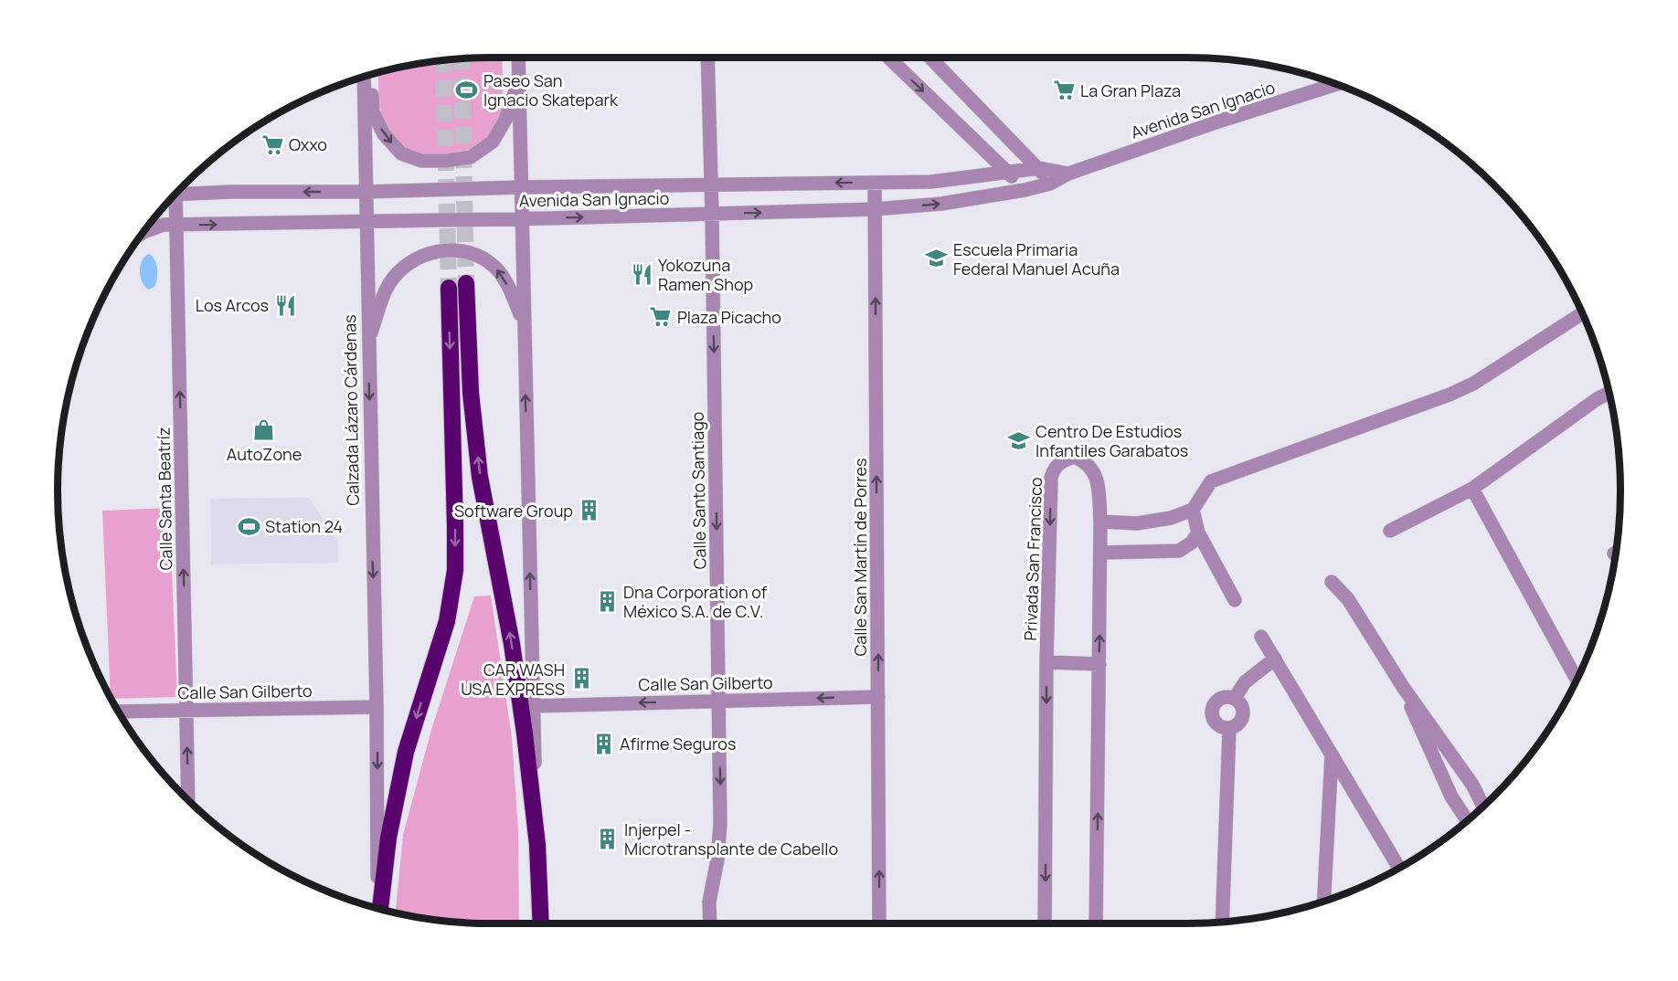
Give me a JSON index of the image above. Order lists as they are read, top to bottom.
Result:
{
  "streets": {
    "highway": ["Calzada Lázaro Cárdenas"],
    "street": [
      "Avenida San Ignacio",
      "Calle Santo Santiago",
      "Calle Santa Beatríz",
      "Calle San Martín de Porres",
      "Privada San Francisco",
      "Calle San Gilberto"
    ]
  },
  "crossings": [
    ["Avenida San Ignacio", "Calzada Lázaro Cárdenas"],
    ["Avenida San Ignacio", "Calle Santo Santiago"],
    ["Avenida San Ignacio", "Calle Santa Beatríz"],
    ["Avenida San Ignacio", "Calle San Martín de Porres"],
    ["Calzada Lázaro Cárdenas", "Calle San Gilberto"],
    ["Calle Santo Santiago", "Calle San Gilberto"],
    ["Calle Santa Beatríz", "Calle San Gilberto"],
    ["Calle San Martín de Porres", "Calle San Gilberto"]
  ],
  "one_way": [
    "Calle Santo Santiago",
    "Calle Santa Beatríz",
    "Calle San Martín de Porres",
    "Calle San Gilberto"
  ],
  "places": {
    "sports": ["Paseo San Ignacio Skatepark", "Station 24"],
    "supermarket": ["La Gran Plaza", "Oxxo", "Plaza Picacho"],
    "school or university": ["Escuela Primaria Federal Manuel Acuña", "Centro De Estudios Infantiles Garabatos"],
    "restaurant": ["Yokozuna Ramen Shop", "Los Arcos"],
    "shop": ["AutoZone"],
    "building": [
      "Software Group",
      "Dna Corporation of México S.A. de C.V.",
      "CAR WASH USA EXPRESS",
      "Afirme Seguros",
      "Injerpel - Microtransplante de Cabello"
    ]
  }
}
